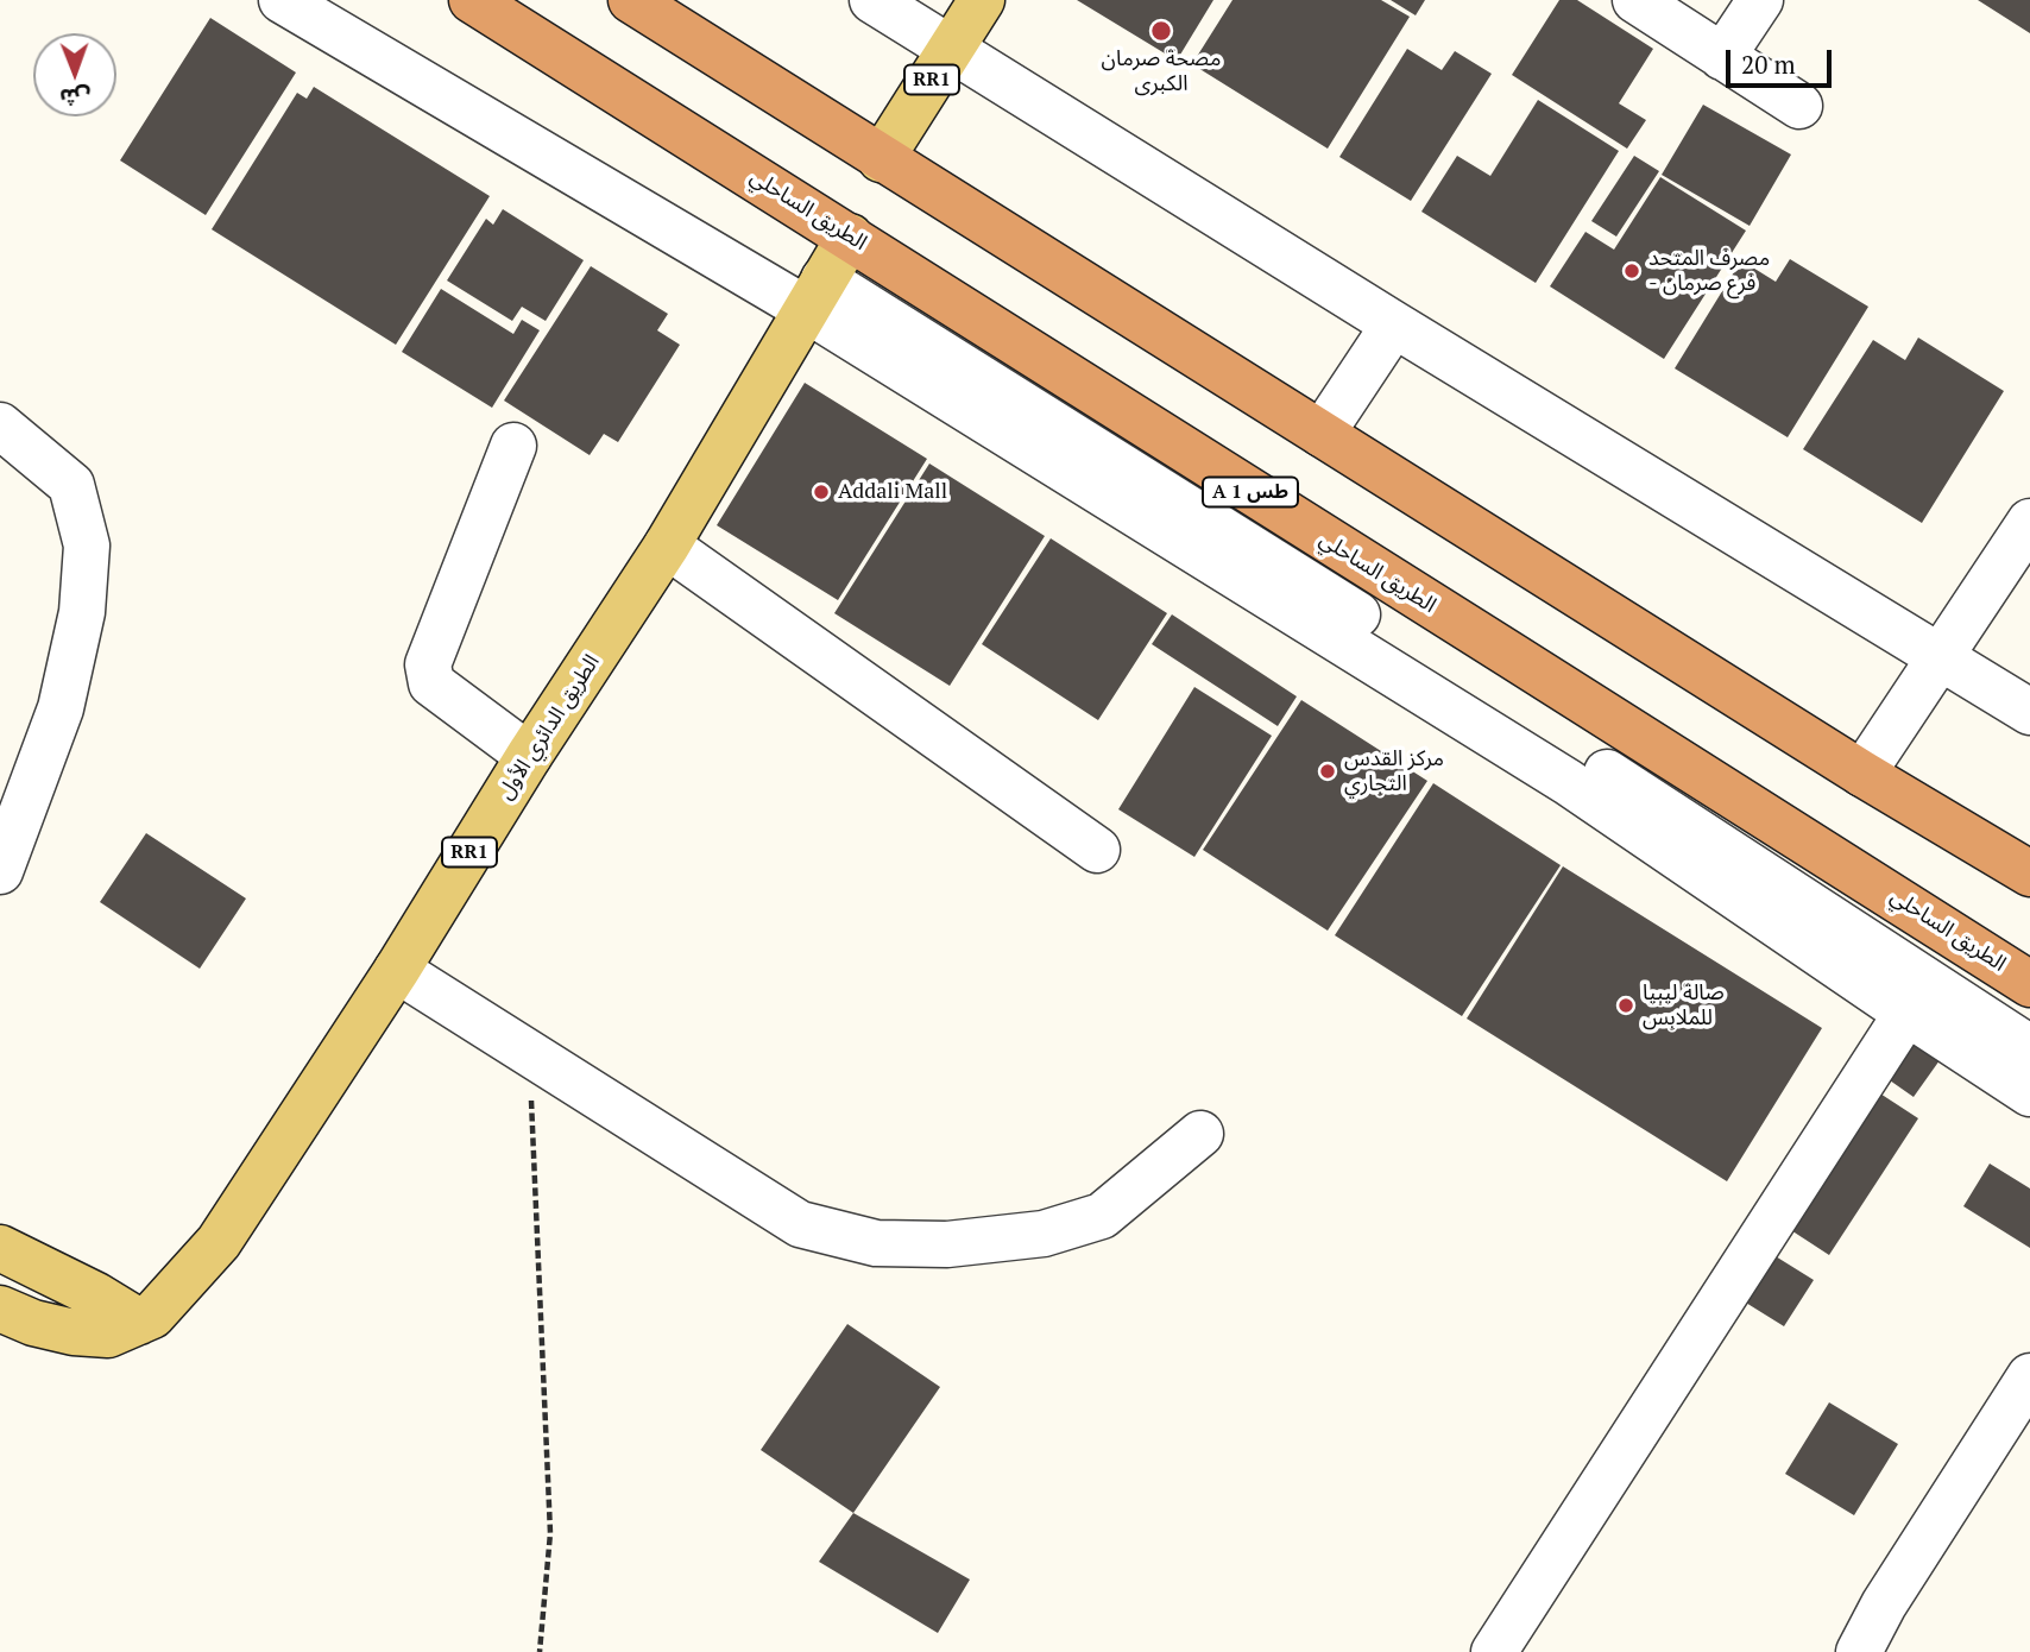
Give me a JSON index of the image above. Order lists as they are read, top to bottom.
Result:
{
  "streets": {
    "highway": ["الطريق الساحلي", "A 1 طس"],
    "main road": ["RR1", "الطريق الدائري الأول"]
  },
  "crossings": [
    ["الطريق الساحلي", "الطريق الدائري الأول"]
  ],
  "places": [
    "مصحة صرمان الكبرى",
    "مصرف المتحد - فرع صرمان",
    "Addali Mall",
    "مركز القدس التجاري",
    "صالة ليبيا للملابس"
  ],
  "scale_bar": "20 m",
  "north": "bottom"
}
